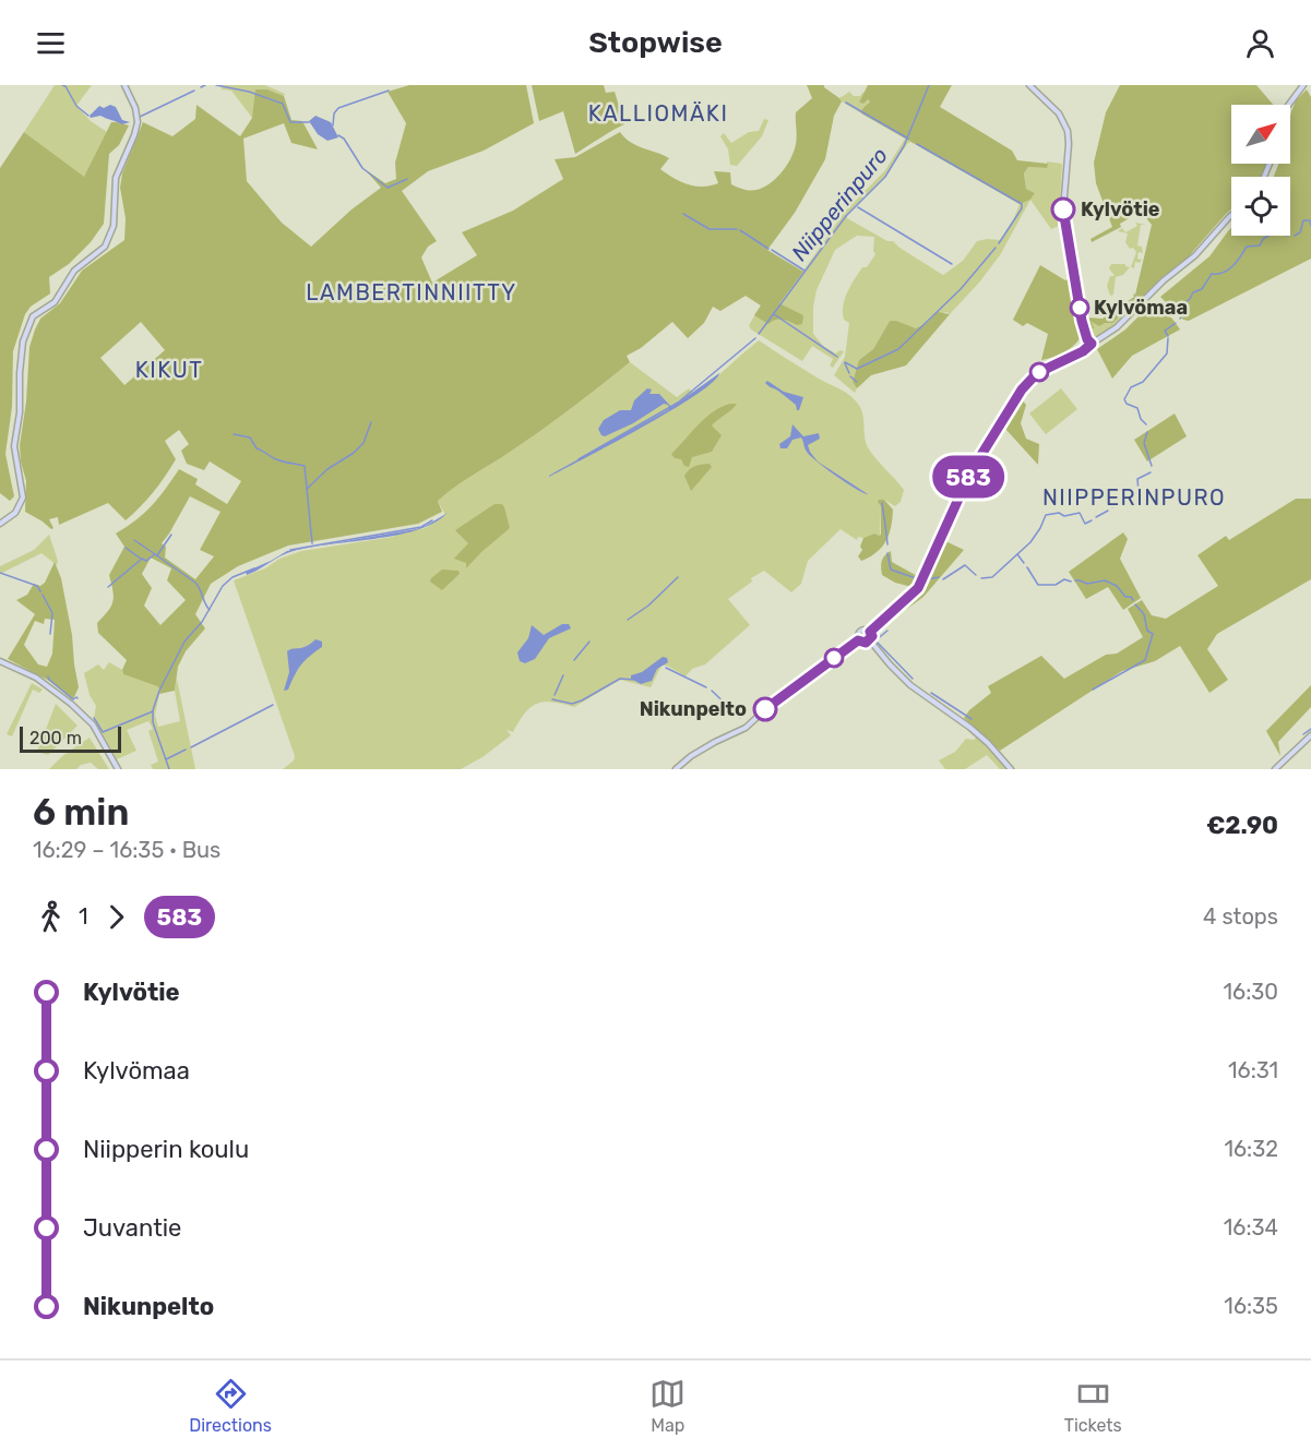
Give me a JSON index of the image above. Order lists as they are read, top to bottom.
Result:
{
  "districts": [
    "KALLIOMÄKI",
    "LAMBERTINNIITTY",
    "KIKUT",
    "NIIPPERINPURO"
  ],
  "water": ["Niipperinpuro"],
  "places": ["Kylvötie", "Kylvömaa", "Nikunpelto"],
  "lines": ["bus line 583"],
  "scale_bar": "200 m",
  "north": "top right",
  "page": {
    "header": "Stopwise",
    "on_map": "583",
    "scale": "200 m",
    "heading": ["6 min", "16:29 – 16:35 · Bus", "€2.90"],
    "legs": ["1", "583", "4 stops"],
    "list": [
      {
        "name": "Kylvötie",
        "value": "16:30"
      },
      {
        "name": "Kylvömaa",
        "value": "16:31"
      },
      {
        "name": "Niipperin koulu",
        "value": "16:32"
      },
      {
        "name": "Juvantie",
        "value": "16:34"
      },
      {
        "name": "Nikunpelto",
        "value": "16:35"
      }
    ],
    "tabs": ["Directions", "Map", "Tickets"]
  }
}
